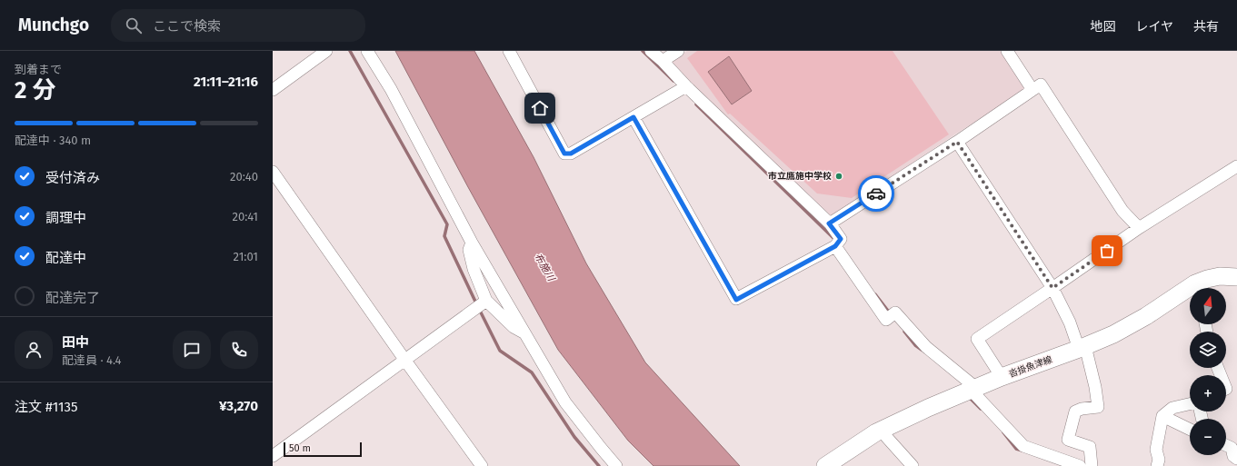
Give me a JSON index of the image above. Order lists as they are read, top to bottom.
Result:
{
  "streets": {
    "main road": ["沓掛魚津線"]
  },
  "water": ["布施川"],
  "places": ["市立鷹施中学校"],
  "scale_bar": "50 m",
  "north": "top",
  "page": {
    "header": "Munchgo",
    "search": "ここで検索",
    "nav": ["地図", "レイヤ", "共有"],
    "heading": ["2 分", "到着まで", "21:11–21:16"],
    "panel": [
      "田中",
      "配達員 · 4.4",
      "注文 #1135",
      "¥3,270"
    ],
    "bar": "配達中 · 340 m",
    "list": [
      ["受付済み", "20:40"],
      ["調理中", "20:41"],
      ["配達中", "21:01"],
      "配達完了"
    ],
    "map_buttons": ["+", "−"],
    "scale": "50 m"
  }
}
